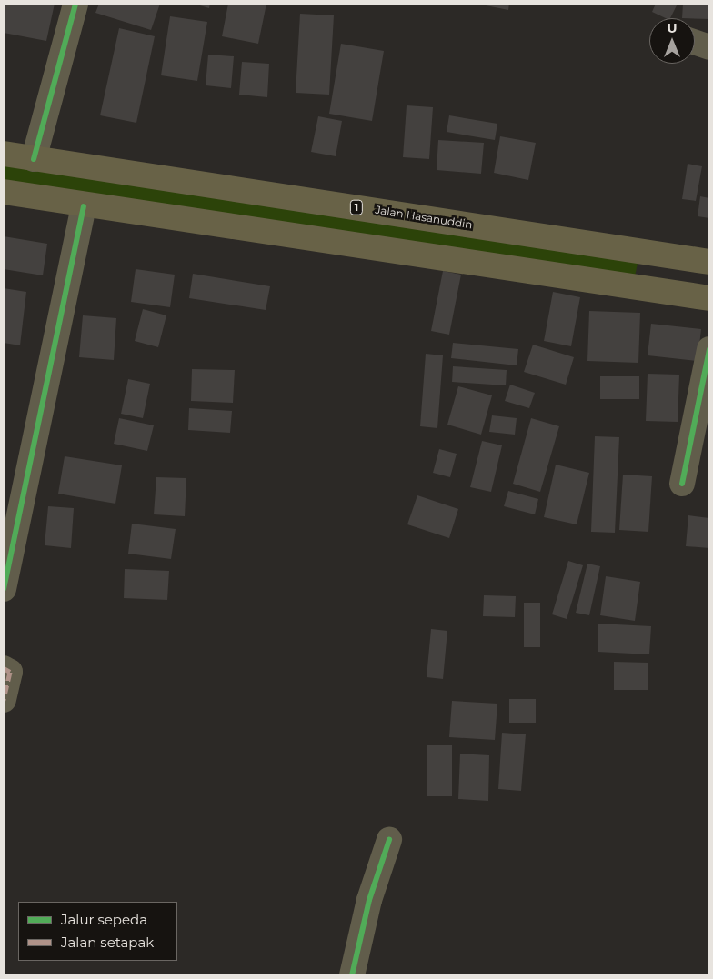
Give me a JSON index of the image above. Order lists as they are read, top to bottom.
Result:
{
  "streets": {
    "highway": ["1", "Jalan Hasanuddin"]
  },
  "legend": ["Jalur sepeda", "Jalan setapak"],
  "north": "top"
}
